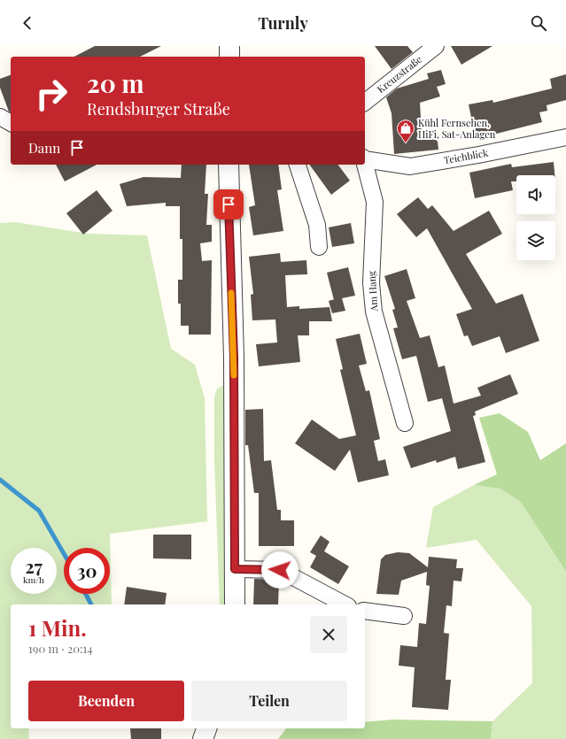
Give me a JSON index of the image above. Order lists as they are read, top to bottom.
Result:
{
  "streets": {
    "street": ["Kreuzstraße", "Teichblick", "Am Hang"]
  },
  "places": {
    "shop": ["Kühl Fernsehen, HiFi, Sat-Anlagen"]
  },
  "page": {
    "header": "Turnly",
    "turn": ["20 m", "Rendsburger Straße"],
    "then": "Dann",
    "speed": "27 km/h",
    "limit": "30",
    "heading": ["1 Min.", "190 m · 20:14"],
    "buttons": ["Beenden", "Teilen"]
  }
}
